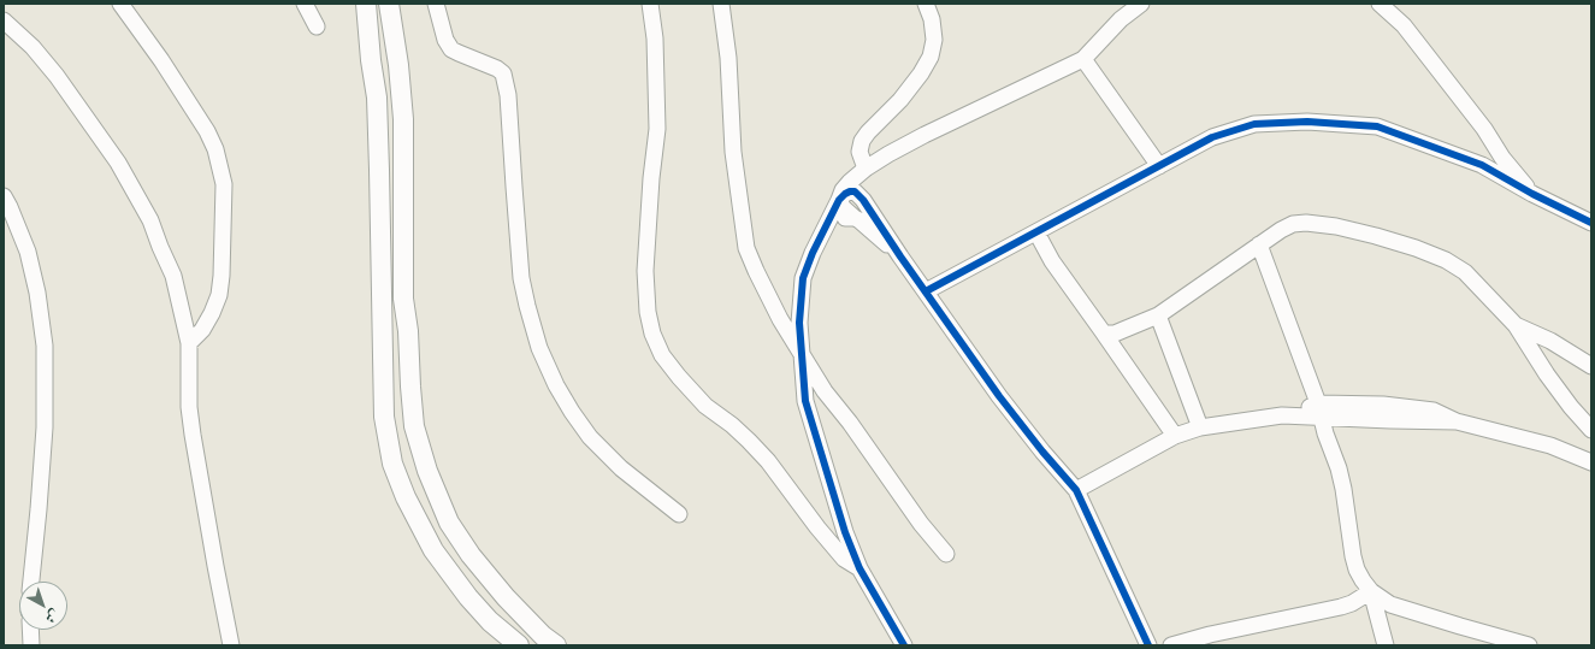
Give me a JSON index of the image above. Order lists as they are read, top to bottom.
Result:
{
  "north": "bottom right"
}
